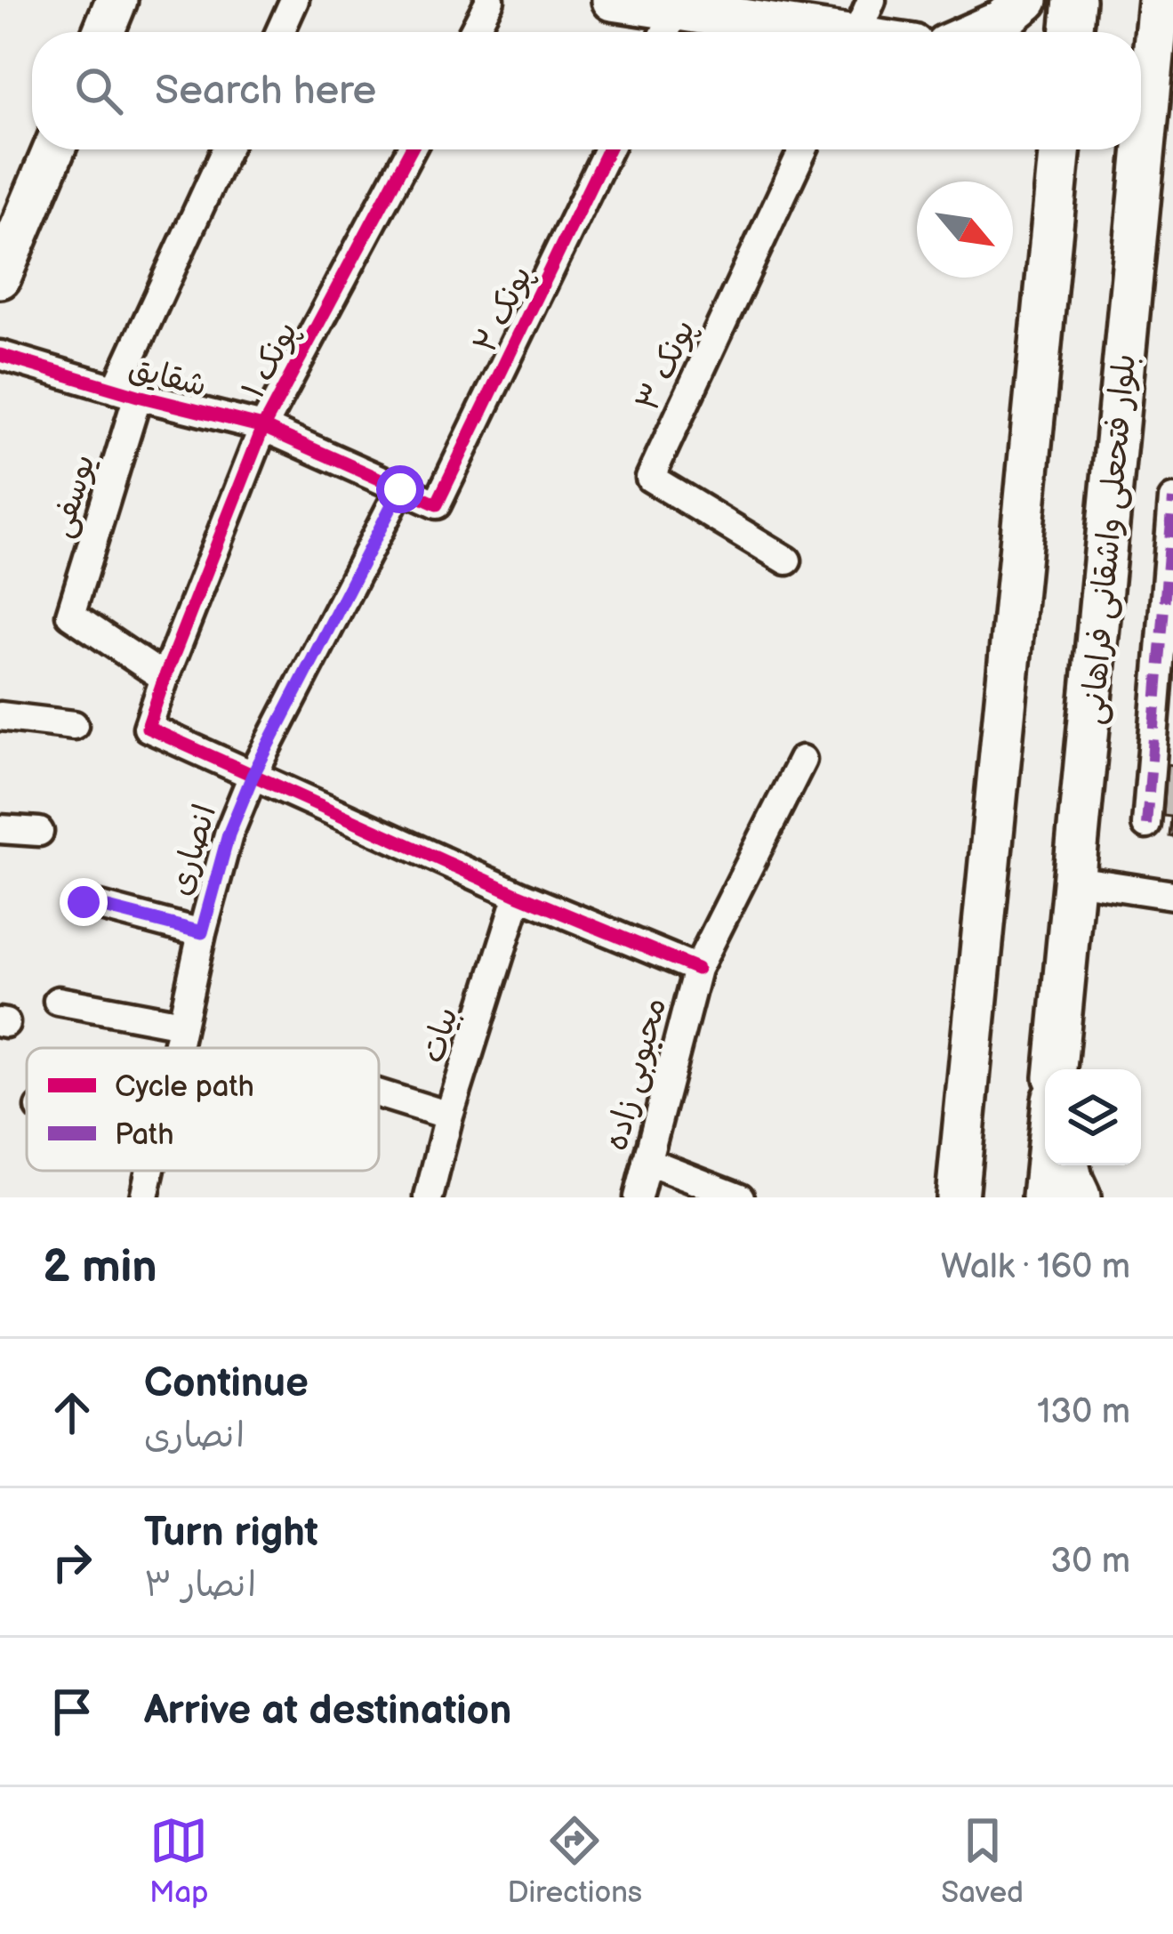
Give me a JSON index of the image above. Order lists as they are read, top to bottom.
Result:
{
  "streets": {
    "main road": ["بلوار فتحعلی واشقانی فراهانی"],
    "street": [
      "پونک ۲",
      "پونک ۱",
      "پونک ۳",
      "شقایق",
      "یوسفی",
      "انصاری",
      "بیات",
      "محبوبی زاده"
    ]
  },
  "crossings": [
    ["پونک ۲", "شقایق"],
    ["پونک ۱", "شقایق"],
    ["پونک ۱", "یوسفی"],
    ["پونک ۱", "انصاری"],
    ["شقایق", "یوسفی"],
    ["شقایق", "انصاری"]
  ],
  "legend": ["Cycle path", "Path"],
  "north": "bottom right",
  "page": {
    "search": "Search here",
    "heading": ["2 min", "Walk · 160 m"],
    "list": [
      ["Continue", "انصاری", "130 m"],
      ["Turn right", "انصار ۳", "30 m"],
      "Arrive at destination"
    ],
    "nav": ["Map", "Directions", "Saved"]
  }
}
